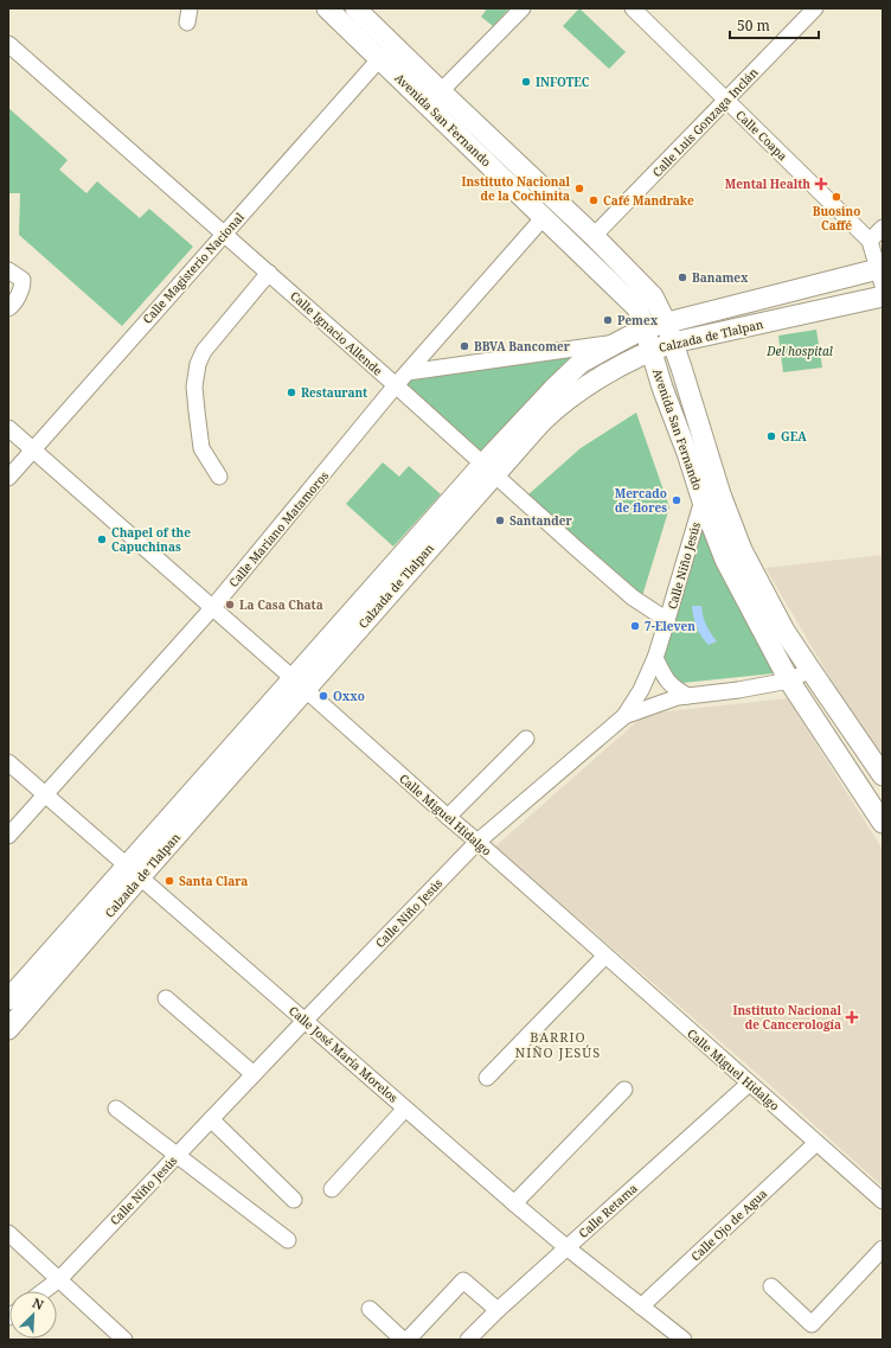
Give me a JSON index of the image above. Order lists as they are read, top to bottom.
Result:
{
  "streets": {
    "main road": ["Avenida San Fernando", "Calzada de Tlalpan"],
    "street": [
      "Calle Luis Gonzaga Inclán",
      "Calle Coapa",
      "Calle Magisterio Nacional",
      "Calle Ignacio Allende",
      "Calle Mariano Matamoros",
      "Calle Niño Jesús",
      "Calle Miguel Hidalgo",
      "Calle José María Morelos",
      "Calle Retama",
      "Calle Ojo de Agua"
    ]
  },
  "crossings": [
    ["Avenida San Fernando", "Calle Luis Gonzaga Inclán"],
    ["Avenida San Fernando", "Calle Magisterio Nacional"],
    ["Avenida San Fernando", "Calzada de Tlalpan"],
    ["Avenida San Fernando", "Calle Mariano Matamoros"],
    ["Avenida San Fernando", "Calle Niño Jesús"],
    ["Calle Luis Gonzaga Inclán", "Calle Coapa"],
    ["Calle Coapa", "Calzada de Tlalpan"],
    ["Calle Magisterio Nacional", "Calle Ignacio Allende"],
    ["Calle Magisterio Nacional", "Calle Miguel Hidalgo"],
    ["Calle Ignacio Allende", "Calzada de Tlalpan"],
    ["Calle Ignacio Allende", "Calle Mariano Matamoros"],
    ["Calle Ignacio Allende", "Calle Niño Jesús"],
    ["Calzada de Tlalpan", "Calle Miguel Hidalgo"],
    ["Calzada de Tlalpan", "Calle José María Morelos"],
    ["Calle Mariano Matamoros", "Calle Miguel Hidalgo"],
    ["Calle Mariano Matamoros", "Calle José María Morelos"],
    ["Calle Niño Jesús", "Calle Miguel Hidalgo"],
    ["Calle Niño Jesús", "Calle José María Morelos"],
    ["Calle Miguel Hidalgo", "Calle Retama"],
    ["Calle Miguel Hidalgo", "Calle Ojo de Agua"],
    ["Calle José María Morelos", "Calle Retama"],
    ["Calle José María Morelos", "Calle Ojo de Agua"]
  ],
  "districts": ["BARRIO NIÑO JESÚS"],
  "parks": ["Del hospital"],
  "places": {
    "other": [
      "INFOTEC",
      "Instituto Nacional de la Cochinita",
      "Buosino Caffé",
      "Café Mandrake",
      "Banamex",
      "Pemex",
      "BBVA Bancomer",
      "Restaurant",
      "GEA",
      "Mercado de flores",
      "Santander",
      "Chapel of the Capuchinas",
      "La Casa Chata",
      "7-Eleven",
      "Oxxo",
      "Santa Clara"
    ],
    "health": ["Mental Health", "Instituto Nacional de Cancerología"]
  },
  "scale_bar": "50 m",
  "north": "top right"
}
